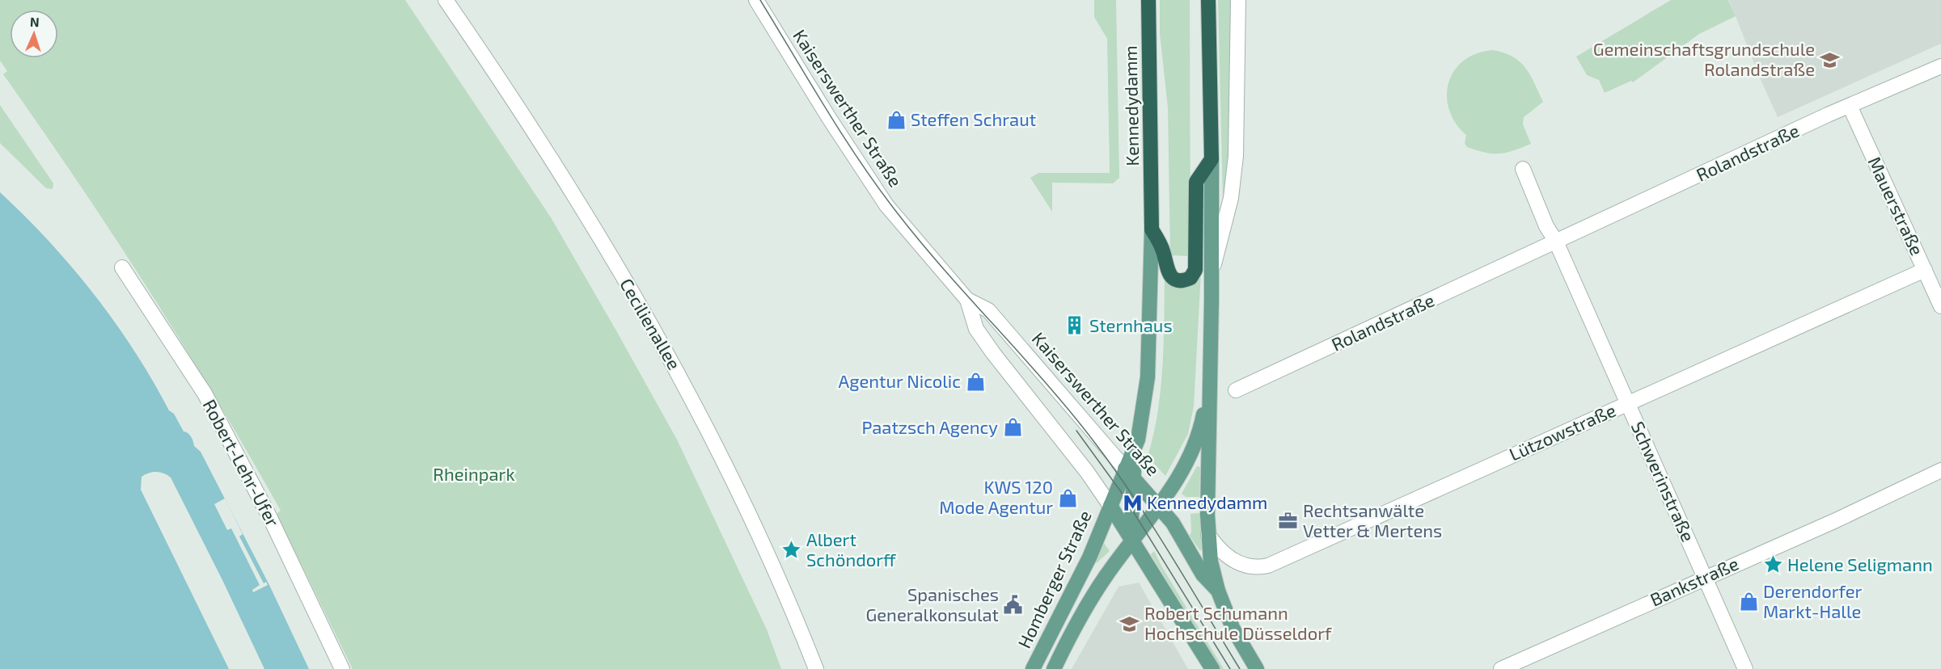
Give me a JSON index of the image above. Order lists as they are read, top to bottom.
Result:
{
  "streets": {
    "highway": ["Kennedydamm"],
    "main road": ["Kaiserswerther Straße", "Homberger Straße"],
    "street": [
      "Rolandstraße",
      "Mauerstraße",
      "Cecilienallee",
      "Lützowstraße",
      "Robert-Lehr-Ufer",
      "Schwerinstraße",
      "Bankstraße"
    ]
  },
  "crossings": [
    ["Kennedydamm", "Kaiserswerther Straße"],
    ["Kennedydamm", "Homberger Straße"],
    ["Kaiserswerther Straße", "Homberger Straße"],
    ["Rolandstraße", "Mauerstraße"],
    ["Rolandstraße", "Schwerinstraße"],
    ["Mauerstraße", "Lützowstraße"],
    ["Lützowstraße", "Schwerinstraße"],
    ["Schwerinstraße", "Bankstraße"]
  ],
  "parks": ["Rheinpark"],
  "places": {
    "school or university": ["Gemeinschaftsgrundschule Rolandstraße", "Robert Schumann Hochschule Düsseldorf"],
    "shop": [
      "Steffen Schraut",
      "Agentur Nicolic",
      "Paatzsch Agency",
      "KWS 120 Mode Agentur",
      "Derendorfer Markt-Halle"
    ],
    "building": ["Sternhaus"],
    "metro station": ["Kennedydamm"],
    "office": ["Rechtsanwälte Vetter & Mertens"],
    "place": ["Albert Schöndorff", "Helene Seligmann"],
    "public building": ["Spanisches Generalkonsulat"]
  },
  "north": "top"
}
